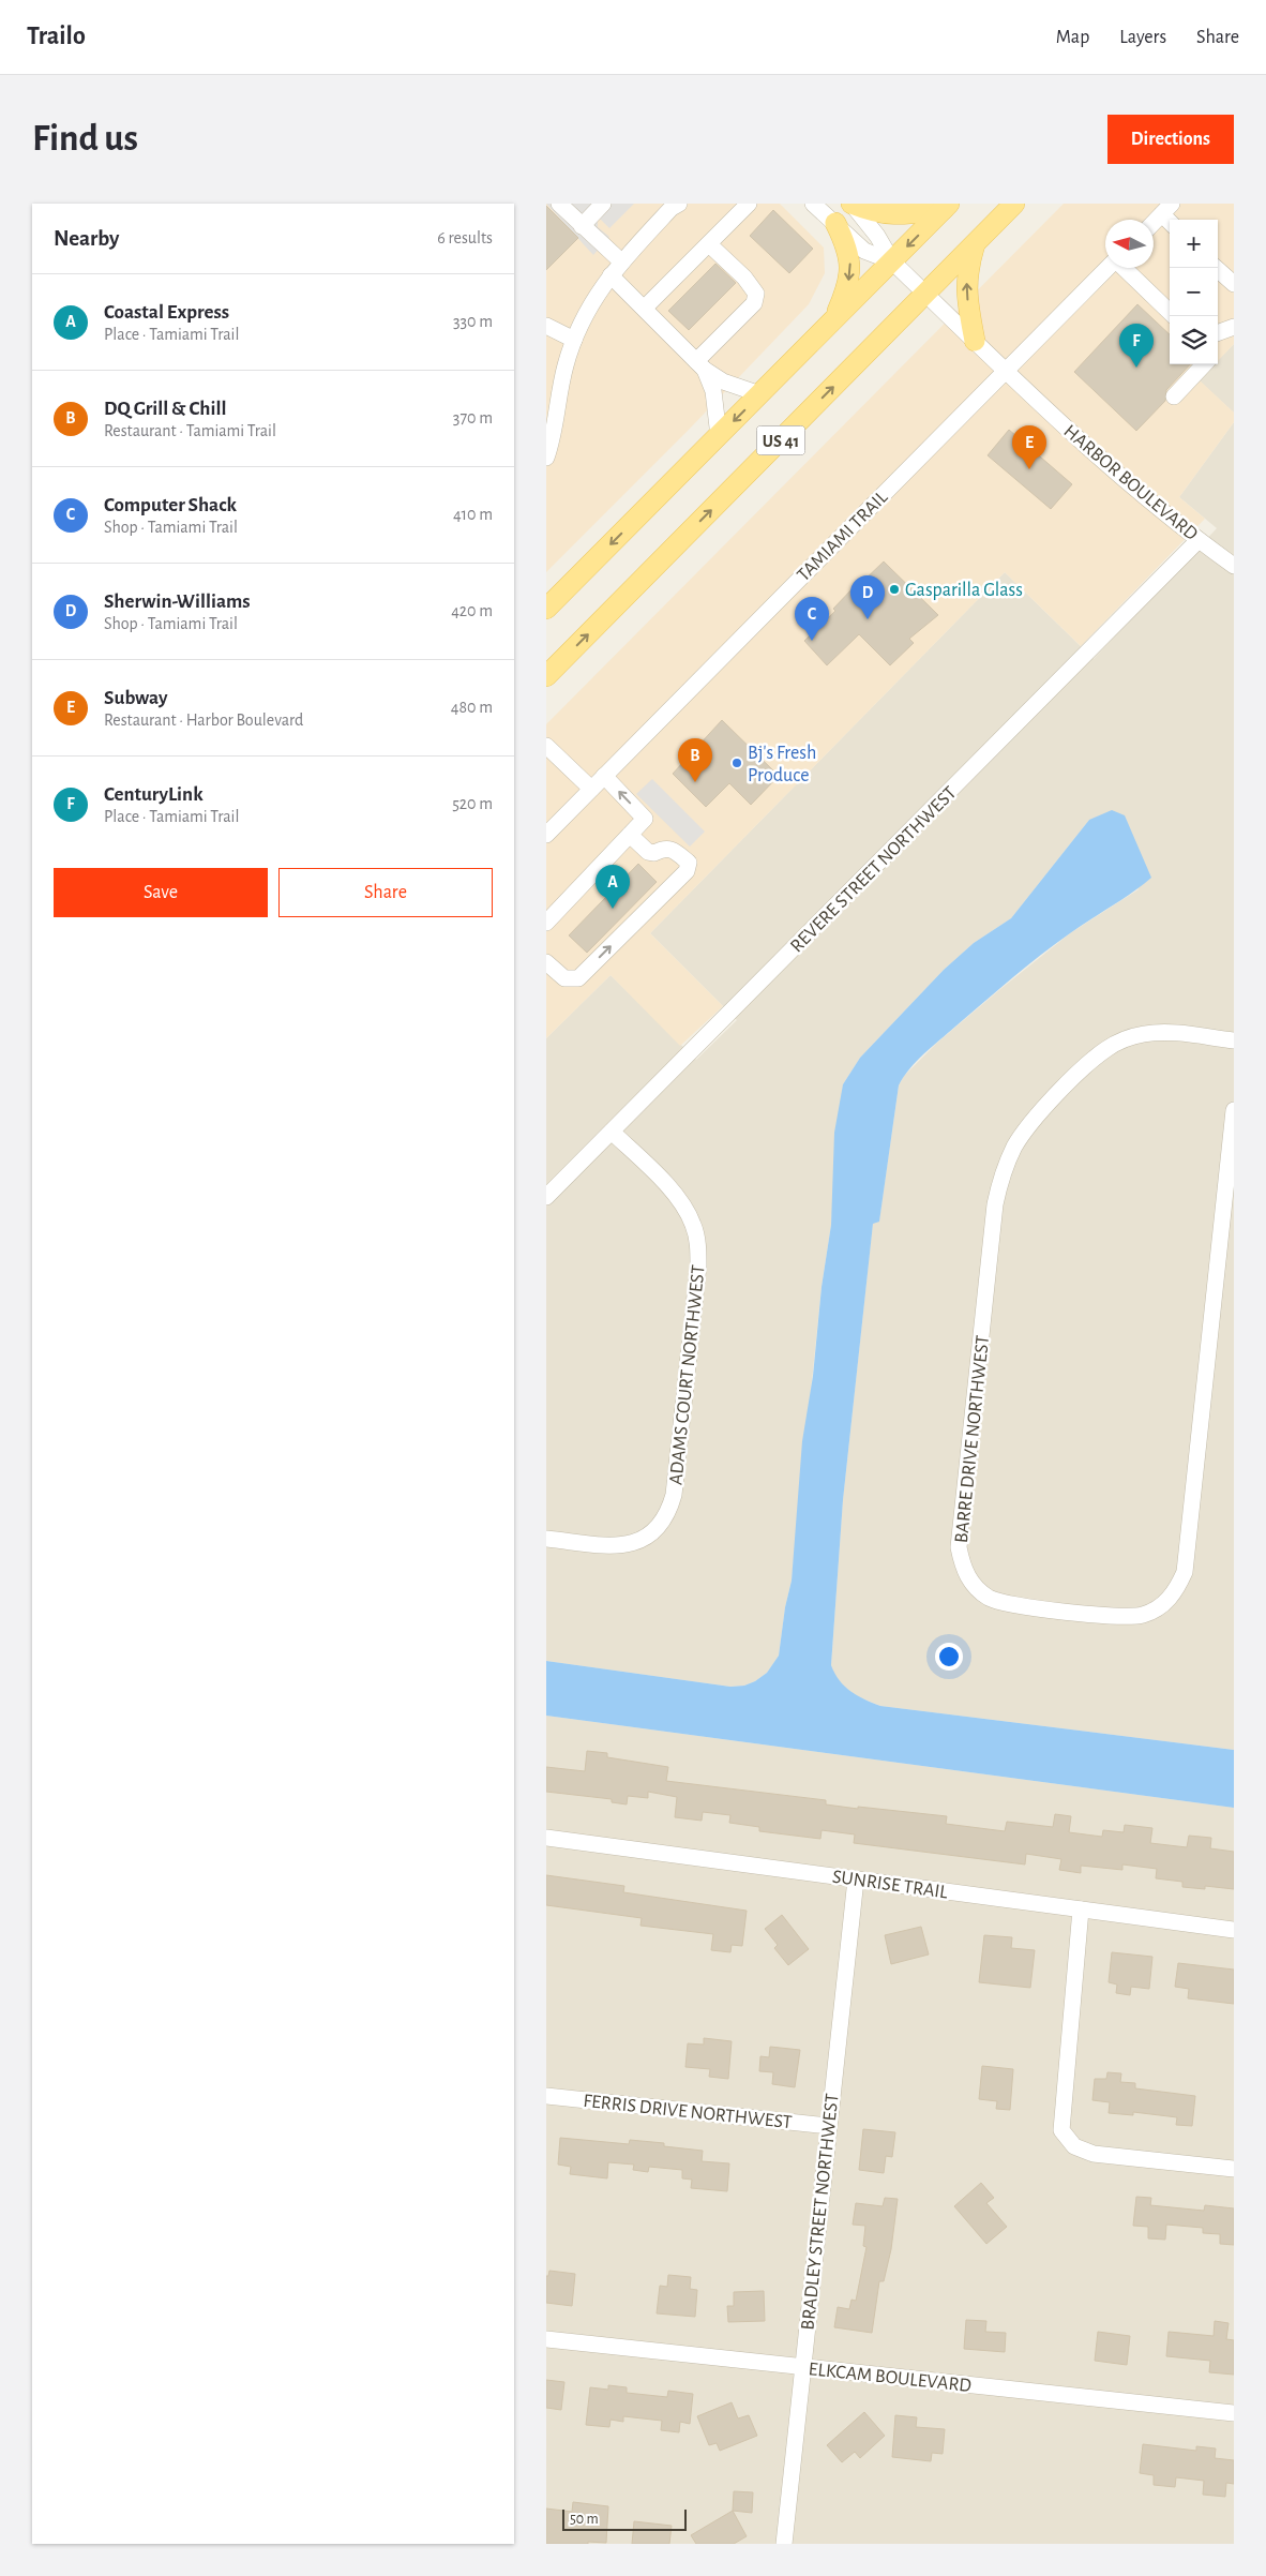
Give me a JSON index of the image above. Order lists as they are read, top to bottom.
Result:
{
  "streets": {
    "main road": ["US 41"],
    "street": [
      "HARBOR BOULEVARD",
      "TAMIAMI TRAIL",
      "REVERE STREET NORTHWEST",
      "ADAMS COURT NORTHWEST",
      "BARRE DRIVE NORTHWEST",
      "SUNRISE TRAIL",
      "FERRIS DRIVE NORTHWEST",
      "BRADLEY STREET NORTHWEST",
      "ELKCAM BOULEVARD"
    ]
  },
  "crossings": [
    ["US 41", "HARBOR BOULEVARD"],
    ["HARBOR BOULEVARD", "TAMIAMI TRAIL"],
    ["HARBOR BOULEVARD", "REVERE STREET NORTHWEST"],
    ["REVERE STREET NORTHWEST", "ADAMS COURT NORTHWEST"],
    ["SUNRISE TRAIL", "BRADLEY STREET NORTHWEST"],
    ["FERRIS DRIVE NORTHWEST", "BRADLEY STREET NORTHWEST"],
    ["BRADLEY STREET NORTHWEST", "ELKCAM BOULEVARD"]
  ],
  "places": ["Gasparilla Glass", "Bj's Fresh Produce"],
  "scale_bar": "50 m",
  "north": "left",
  "page": {
    "header": "Trailo",
    "nav": ["Map", "Layers", "Share"],
    "buttons": [
      "Directions",
      ["Save", "Share"]
    ],
    "title": "Find us",
    "heading": ["Nearby", "6 results"],
    "map_buttons": ["+", "−"],
    "list": [
      {
        "mark": "A",
        "name": "Coastal Express",
        "note": "Place · Tamiami Trail",
        "value": "330 m"
      },
      {
        "mark": "B",
        "name": "DQ Grill & Chill",
        "note": "Restaurant · Tamiami Trail",
        "value": "370 m"
      },
      {
        "mark": "C",
        "name": "Computer Shack",
        "note": "Shop · Tamiami Trail",
        "value": "410 m"
      },
      {
        "mark": "D",
        "name": "Sherwin-Williams",
        "note": "Shop · Tamiami Trail",
        "value": "420 m"
      },
      {
        "mark": "E",
        "name": "Subway",
        "note": "Restaurant · Harbor Boulevard",
        "value": "480 m"
      },
      {
        "mark": "F",
        "name": "CenturyLink",
        "note": "Place · Tamiami Trail",
        "value": "520 m"
      }
    ],
    "pins": [
      "F",
      "E",
      "D",
      "C",
      "B",
      "A"
    ],
    "scale": "50 m"
  }
}
